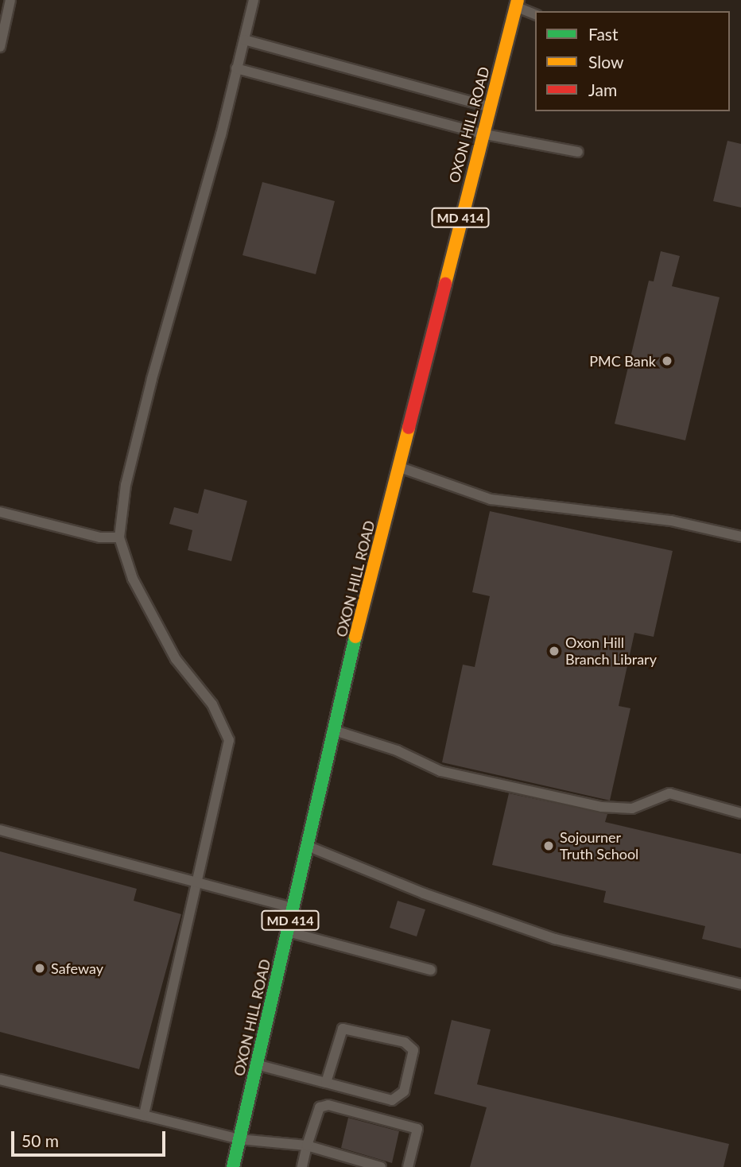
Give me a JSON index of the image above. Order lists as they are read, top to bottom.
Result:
{
  "streets": {
    "main road": ["OXON HILL ROAD", "MD 414"]
  },
  "places": [
    "PMC Bank",
    "Oxon Hill Branch Library",
    "Sojourner Truth School",
    "Safeway"
  ],
  "legend": ["Fast", "Slow", "Jam"],
  "scale_bar": "50 m"
}
